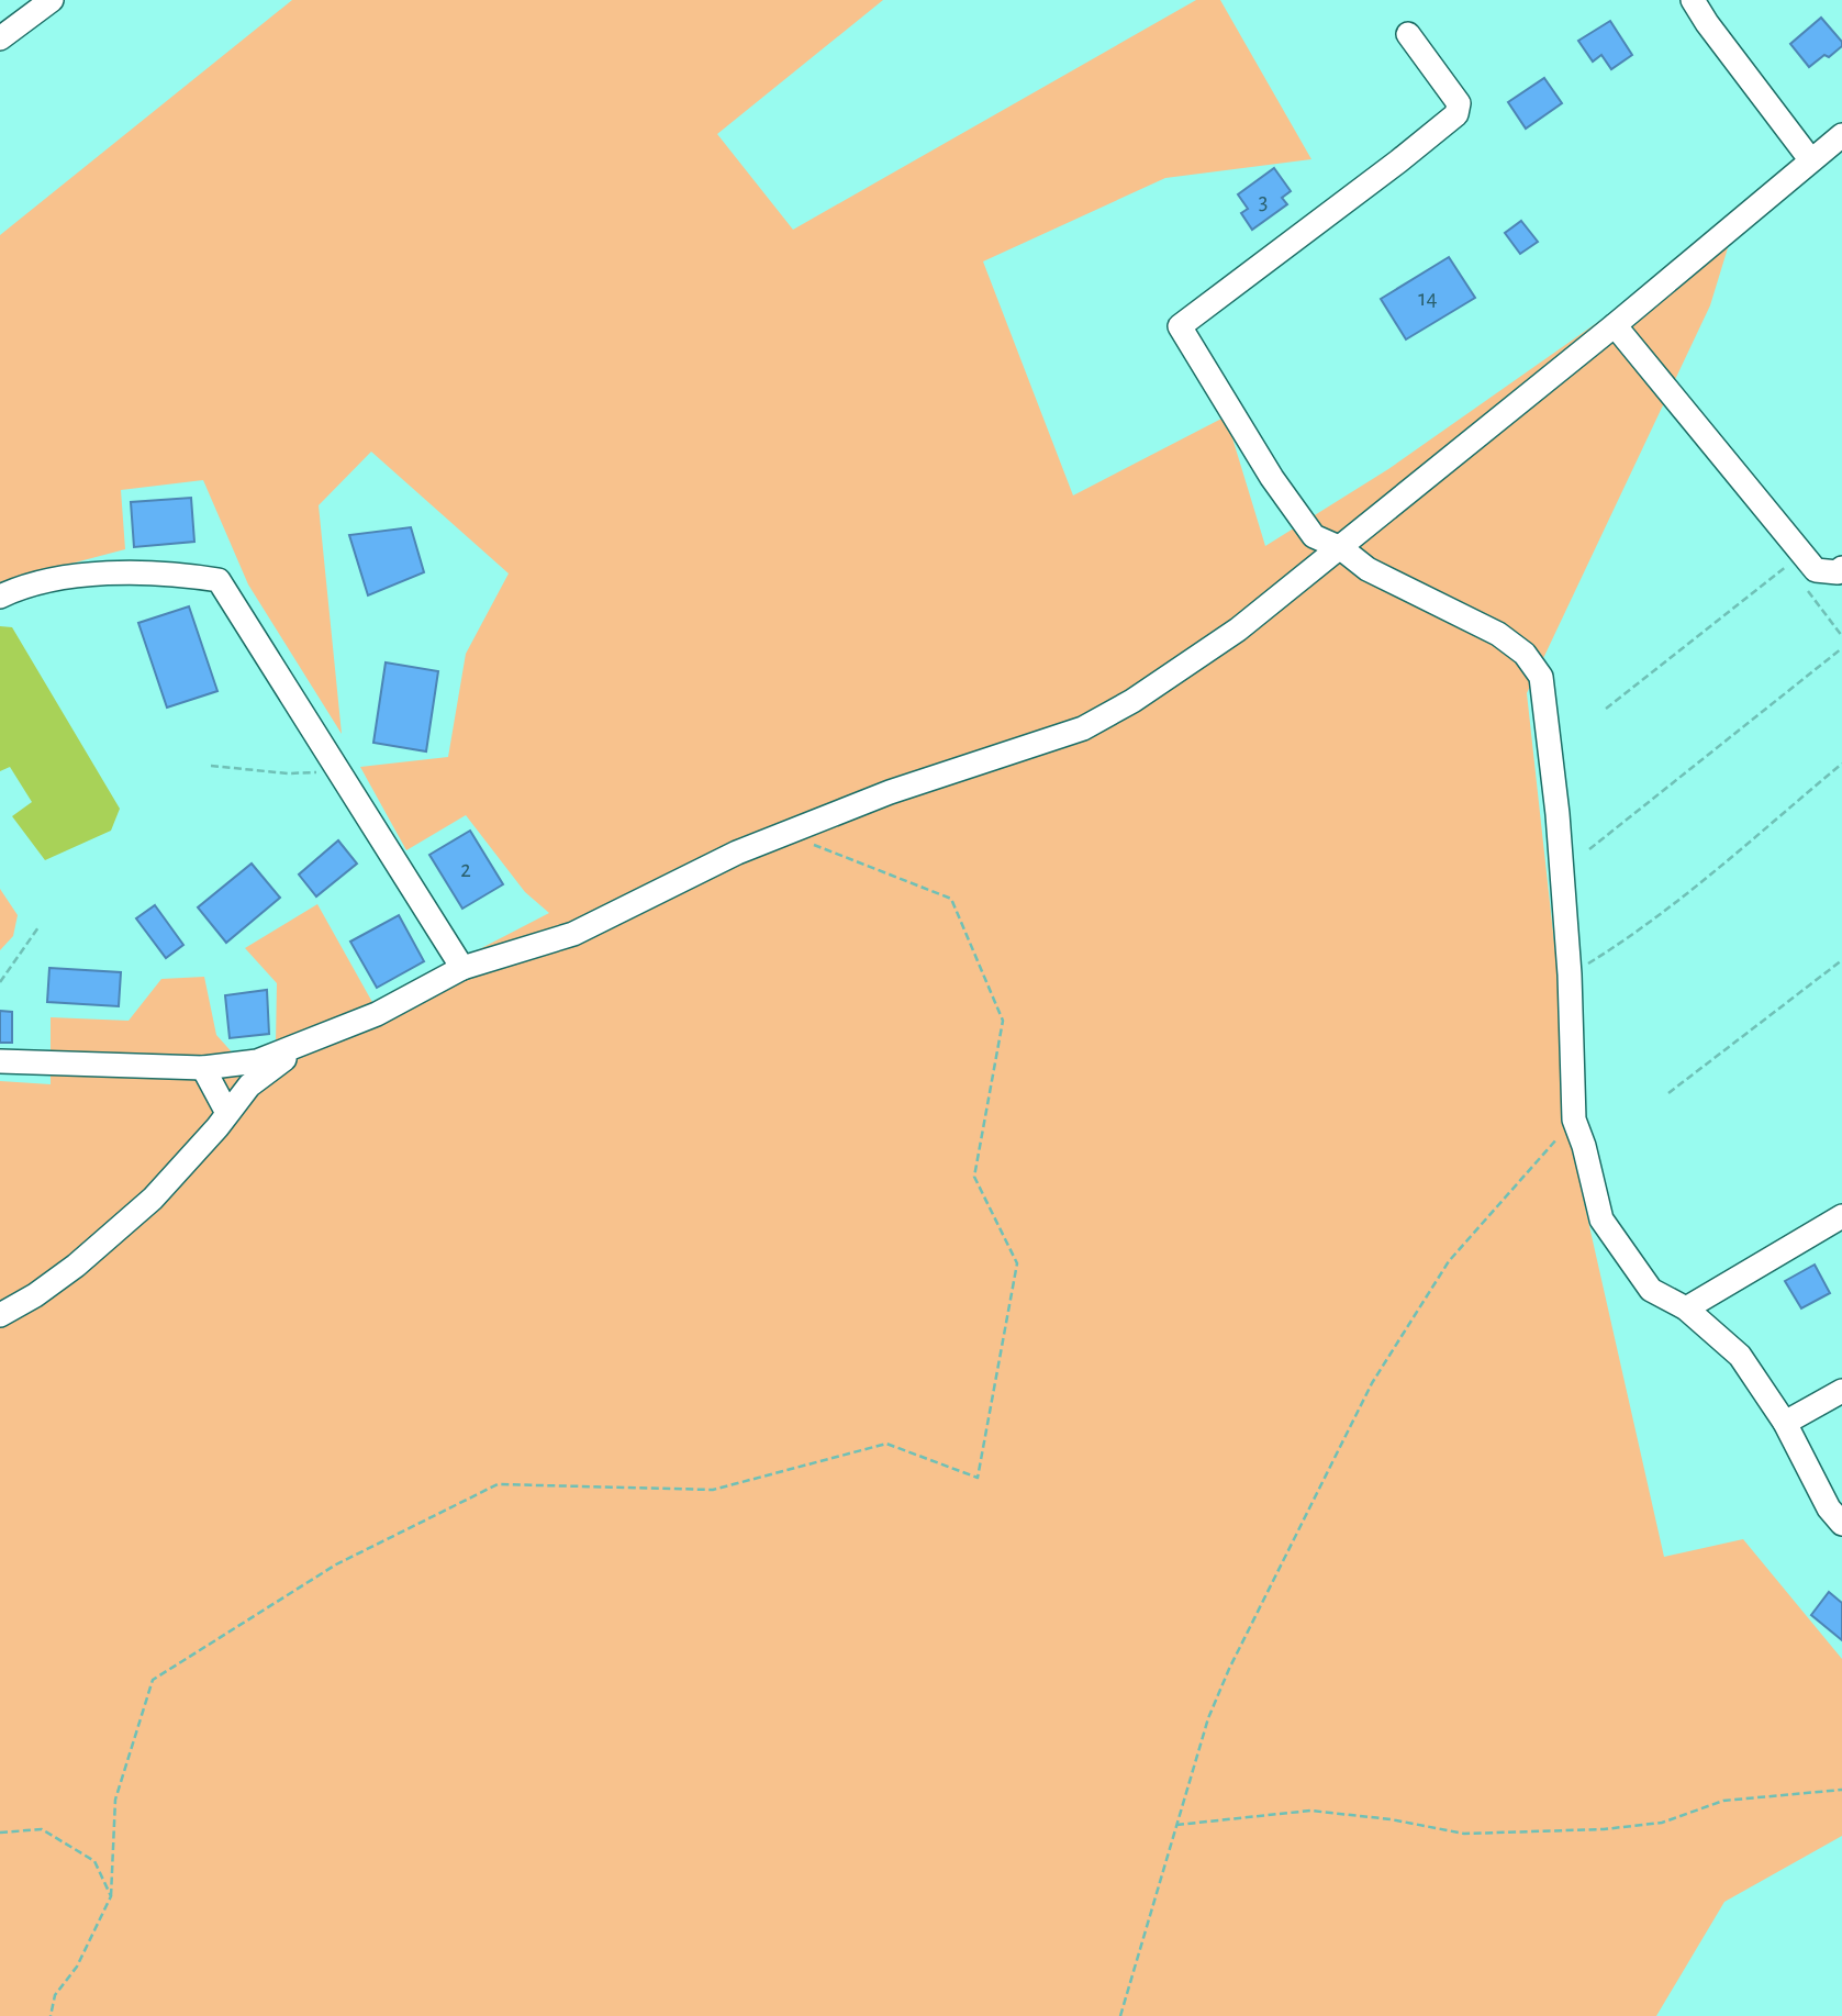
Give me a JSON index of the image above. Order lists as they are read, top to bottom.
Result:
{
  "house_numbers": ["3", "14", "2"]
}
